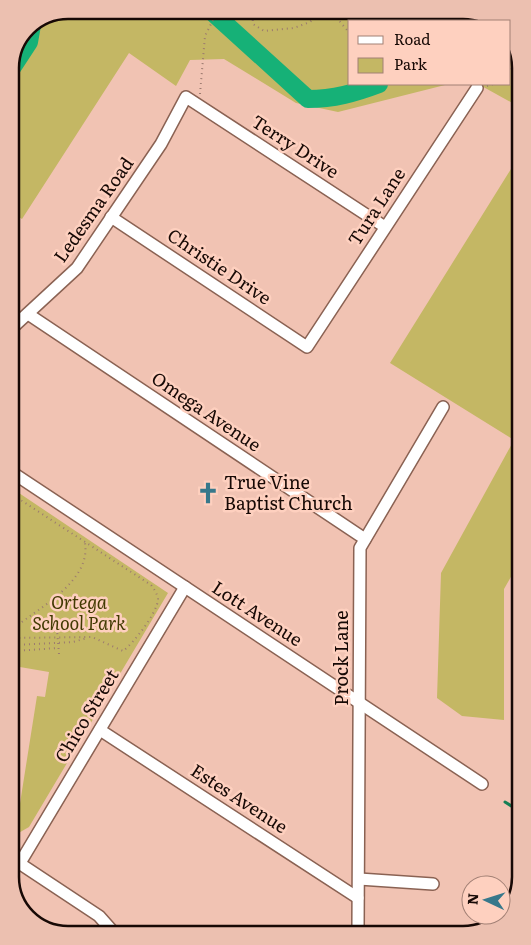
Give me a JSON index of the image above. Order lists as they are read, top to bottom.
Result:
{
  "streets": {
    "street": [
      "Terry Drive",
      "Tura Lane",
      "Ledesma Road",
      "Christie Drive",
      "Omega Avenue",
      "Lott Avenue",
      "Prock Lane",
      "Chico Street",
      "Estes Avenue"
    ]
  },
  "crossings": [
    ["Terry Drive", "Tura Lane"],
    ["Terry Drive", "Ledesma Road"],
    ["Tura Lane", "Christie Drive"],
    ["Ledesma Road", "Christie Drive"],
    ["Ledesma Road", "Omega Avenue"],
    ["Omega Avenue", "Prock Lane"],
    ["Lott Avenue", "Prock Lane"],
    ["Lott Avenue", "Chico Street"],
    ["Prock Lane", "Estes Avenue"],
    ["Chico Street", "Estes Avenue"]
  ],
  "parks": ["Ortega School Park"],
  "places": {
    "church": ["True Vine Baptist Church"]
  },
  "legend": ["Road", "Park"],
  "north": "left"
}
